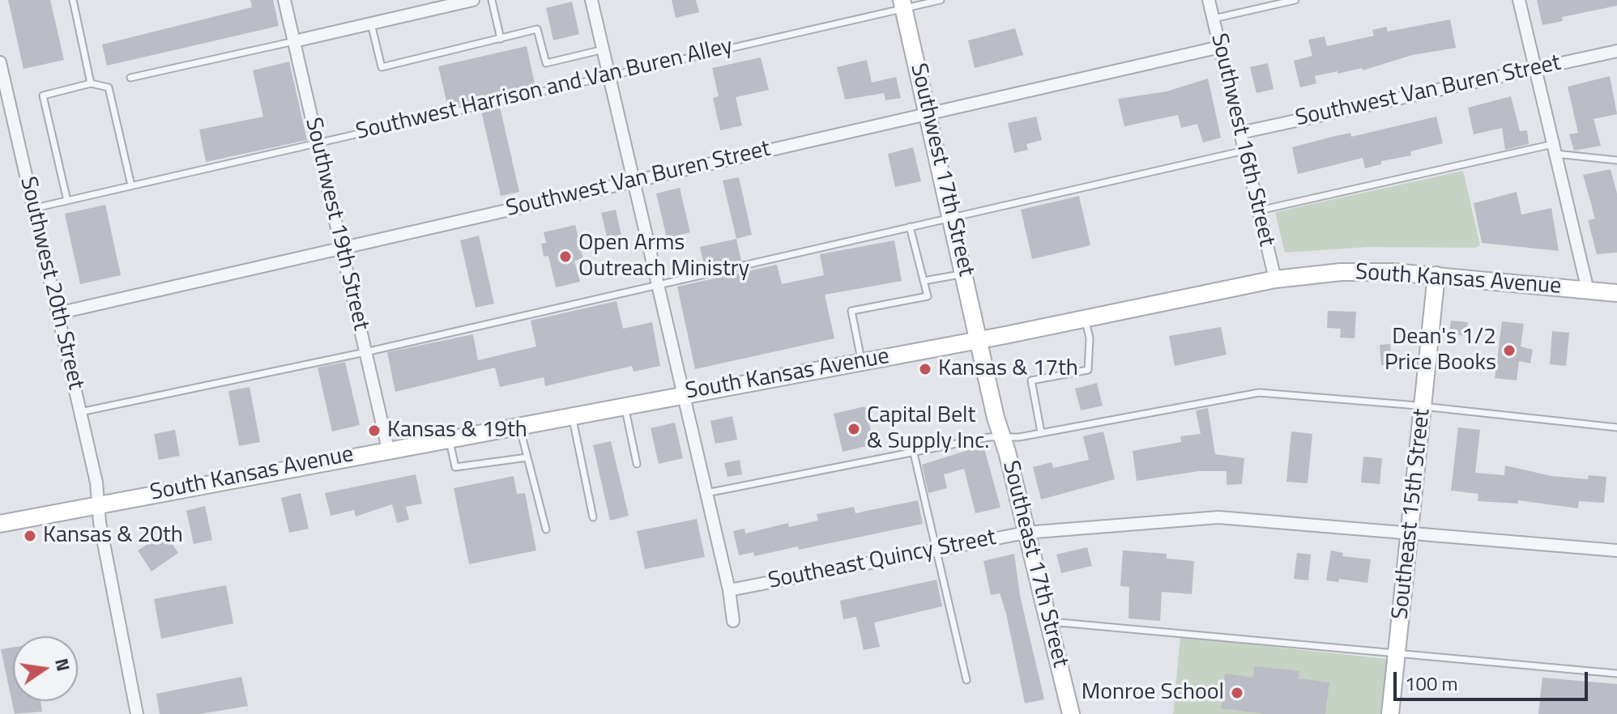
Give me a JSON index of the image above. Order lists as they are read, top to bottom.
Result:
{
  "streets": {
    "main road": [
      "Southwest 17th Street",
      "South Kansas Avenue",
      "Southeast 15th Street",
      "Southeast 17th Street"
    ],
    "street": [
      "Southwest Van Buren Street",
      "Southwest 16th Street",
      "Southwest 19th Street",
      "Southwest 20th Street",
      "Southeast Quincy Street"
    ],
    "lane": ["Southwest Harrison and Van Buren Alley"]
  },
  "crossings": [
    ["Southwest Harrison and Van Buren Alley", "Southwest 17th Street"],
    ["Southwest Harrison and Van Buren Alley", "Southwest 19th Street"],
    ["Southwest Harrison and Van Buren Alley", "Southwest 20th Street"],
    ["Southwest Van Buren Street", "Southwest 16th Street"],
    ["Southwest Van Buren Street", "Southwest 17th Street"],
    ["Southwest Van Buren Street", "Southwest 19th Street"],
    ["Southwest Van Buren Street", "Southwest 20th Street"],
    ["Southwest 16th Street", "South Kansas Avenue"],
    ["Southwest 17th Street", "South Kansas Avenue"],
    ["Southwest 17th Street", "Southeast 17th Street"],
    ["Southwest 19th Street", "South Kansas Avenue"],
    ["South Kansas Avenue", "Southwest 20th Street"],
    ["South Kansas Avenue", "Southeast 15th Street"],
    ["South Kansas Avenue", "Southeast 17th Street"],
    ["Southeast 15th Street", "Southeast Quincy Street"],
    ["Southeast Quincy Street", "Southeast 17th Street"]
  ],
  "places": [
    "Open Arms Outreach Ministry",
    "Dean's 1/2 Price Books",
    "Kansas & 17th",
    "Capital Belt & Supply Inc.",
    "Kansas & 19th",
    "Kansas & 20th",
    "Monroe School"
  ],
  "scale_bar": "100 m",
  "north": "right"
}
